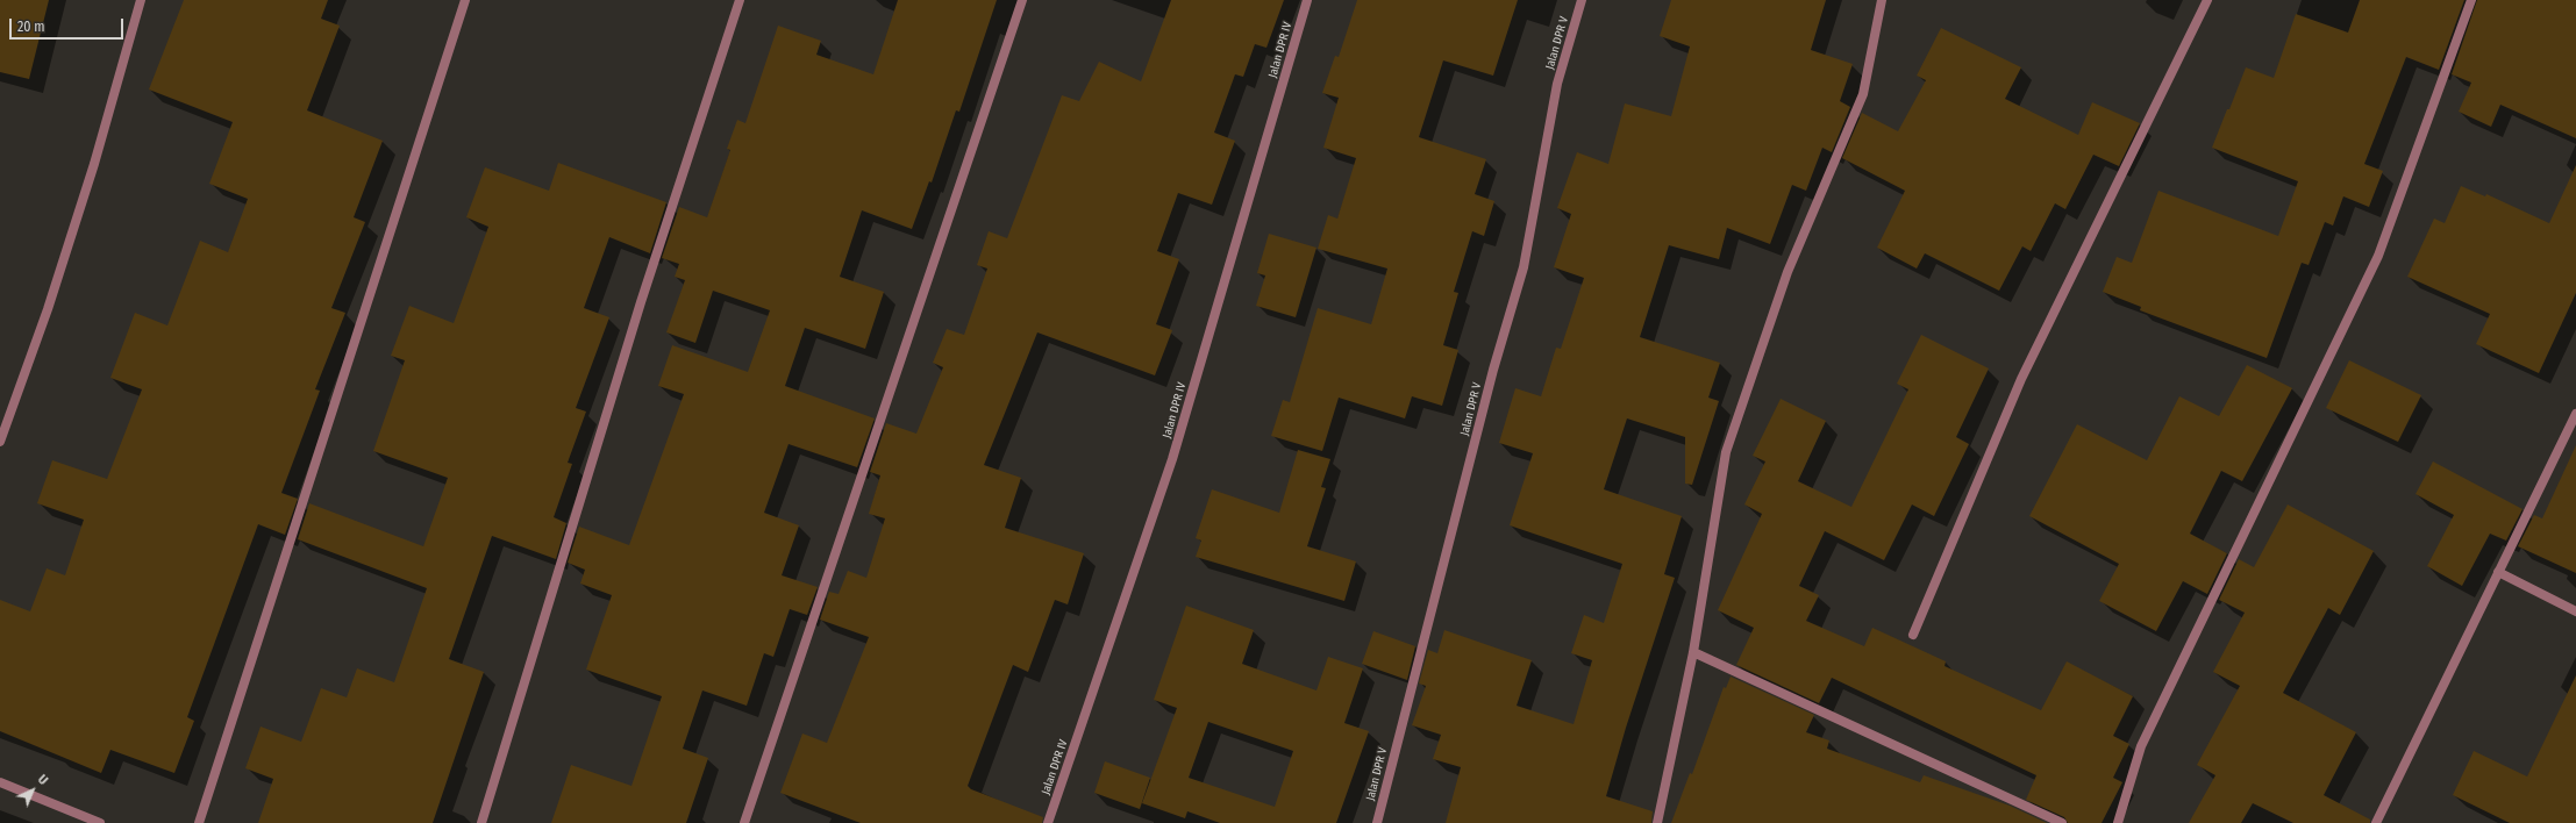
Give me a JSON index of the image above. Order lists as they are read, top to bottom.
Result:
{
  "streets": {
    "street": ["Jalan DPR V", "Jalan DPR IV"]
  },
  "scale_bar": "20 m",
  "north": "top right"
}
